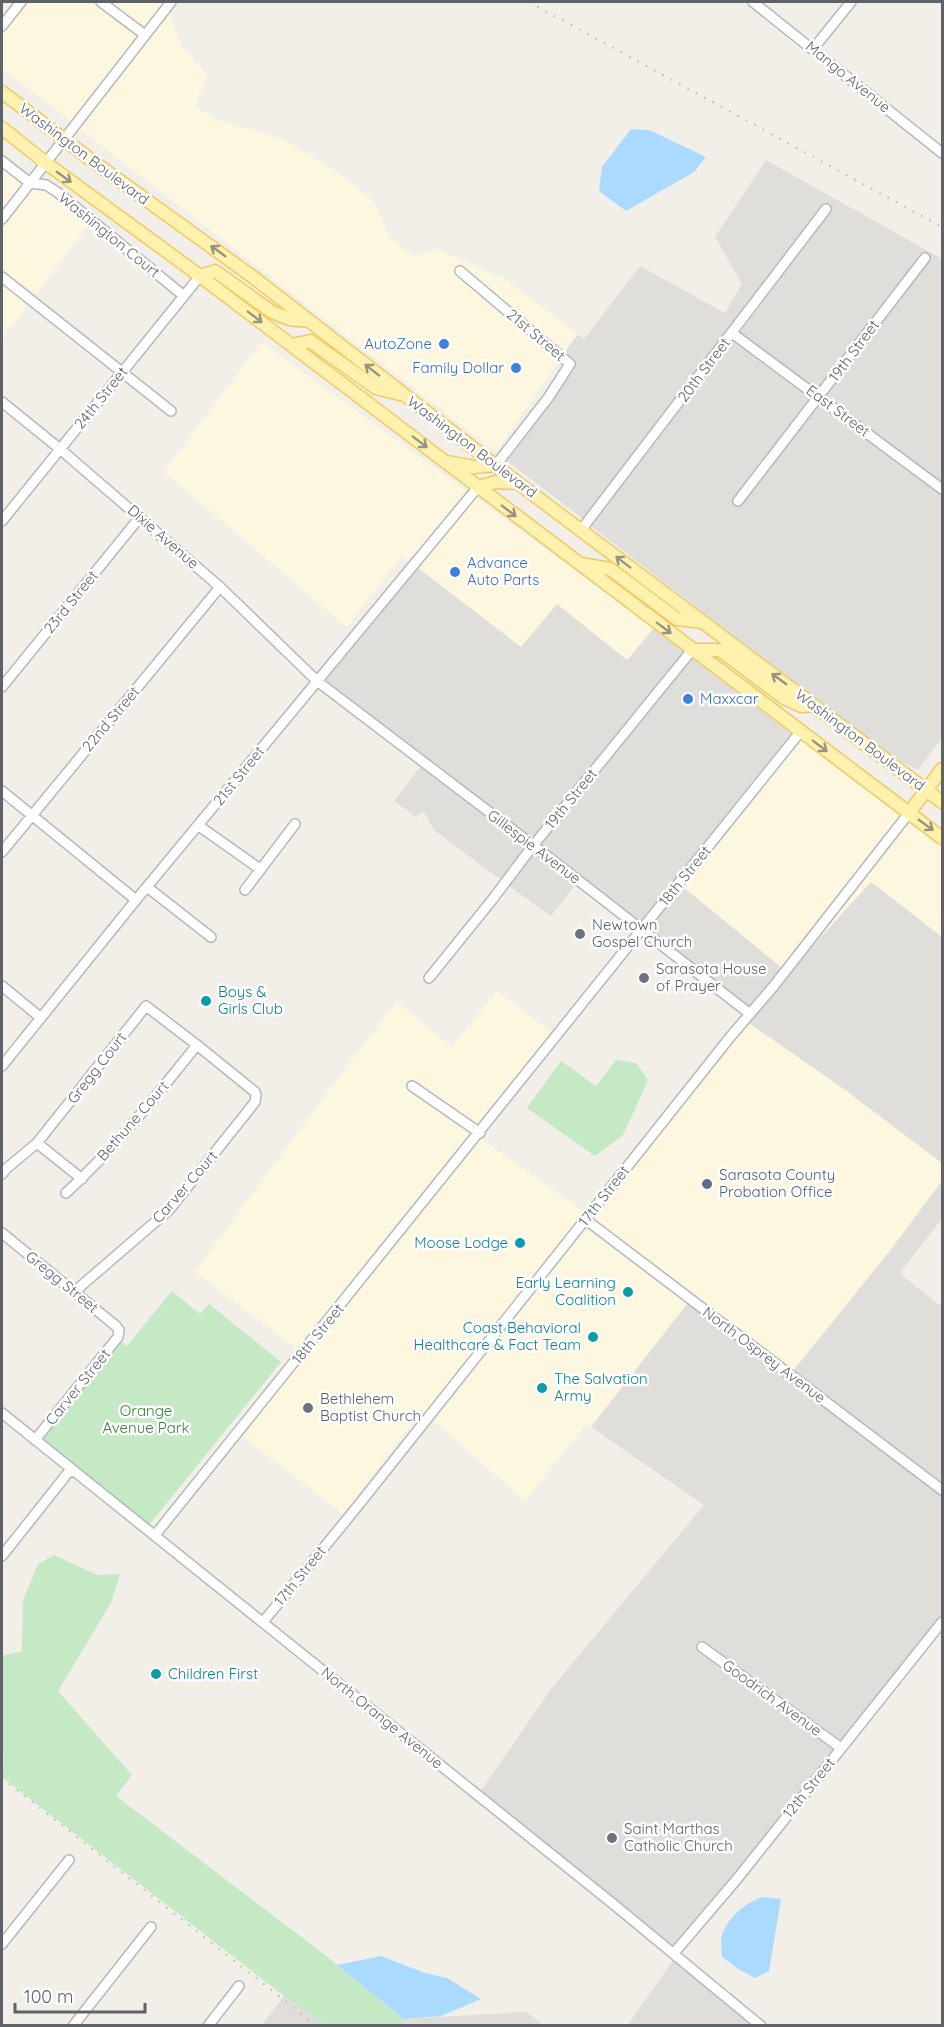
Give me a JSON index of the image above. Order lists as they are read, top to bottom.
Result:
{
  "streets": {
    "main road": ["Washington Boulevard", "17th Street"],
    "street": [
      "Mango Avenue",
      "Washington Court",
      "21st Street",
      "19th Street",
      "20th Street",
      "24th Street",
      "East Street",
      "Dixie Avenue",
      "23rd Street",
      "22nd Street",
      "Gillespie Avenue",
      "18th Street",
      "Gregg Court",
      "Bethune Court",
      "Carver Court",
      "Gregg Street",
      "North Osprey Avenue",
      "Carver Street",
      "Goodrich Avenue",
      "North Orange Avenue",
      "12th Street"
    ]
  },
  "crossings": [
    ["Washington Boulevard", "21st Street"],
    ["Washington Boulevard", "19th Street"],
    ["Washington Boulevard", "20th Street"],
    ["Washington Boulevard", "24th Street"],
    ["Washington Boulevard", "18th Street"],
    ["Washington Boulevard", "17th Street"],
    ["Washington Court", "24th Street"],
    ["21st Street", "Dixie Avenue"],
    ["21st Street", "Gillespie Avenue"],
    ["19th Street", "East Street"],
    ["19th Street", "Gillespie Avenue"],
    ["20th Street", "East Street"],
    ["24th Street", "Dixie Avenue"],
    ["Dixie Avenue", "23rd Street"],
    ["Dixie Avenue", "22nd Street"],
    ["Dixie Avenue", "Gillespie Avenue"],
    ["Gillespie Avenue", "18th Street"],
    ["Gillespie Avenue", "17th Street"],
    ["18th Street", "North Orange Avenue"],
    ["Gregg Court", "Bethune Court"],
    ["Gregg Court", "Carver Court"],
    ["Bethune Court", "Carver Court"],
    ["Carver Court", "Gregg Street"],
    ["17th Street", "North Osprey Avenue"],
    ["17th Street", "North Orange Avenue"],
    ["Gregg Street", "Carver Street"],
    ["Carver Street", "North Orange Avenue"],
    ["Goodrich Avenue", "12th Street"],
    ["North Orange Avenue", "12th Street"]
  ],
  "parks": ["Orange Avenue Park"],
  "places": [
    "AutoZone",
    "Family Dollar",
    "Advance Auto Parts",
    "Maxxcar",
    "Newtown Gospel Church",
    "Sarasota House of Prayer",
    "Boys & Girls Club",
    "Sarasota County Probation Office",
    "Moose Lodge",
    "Early Learning Coalition",
    "Coast Behavioral Healthcare & Fact Team",
    "The Salvation Army",
    "Bethlehem Baptist Church",
    "Children First",
    "Saint Marthas Catholic Church"
  ],
  "scale_bar": "100 m"
}
